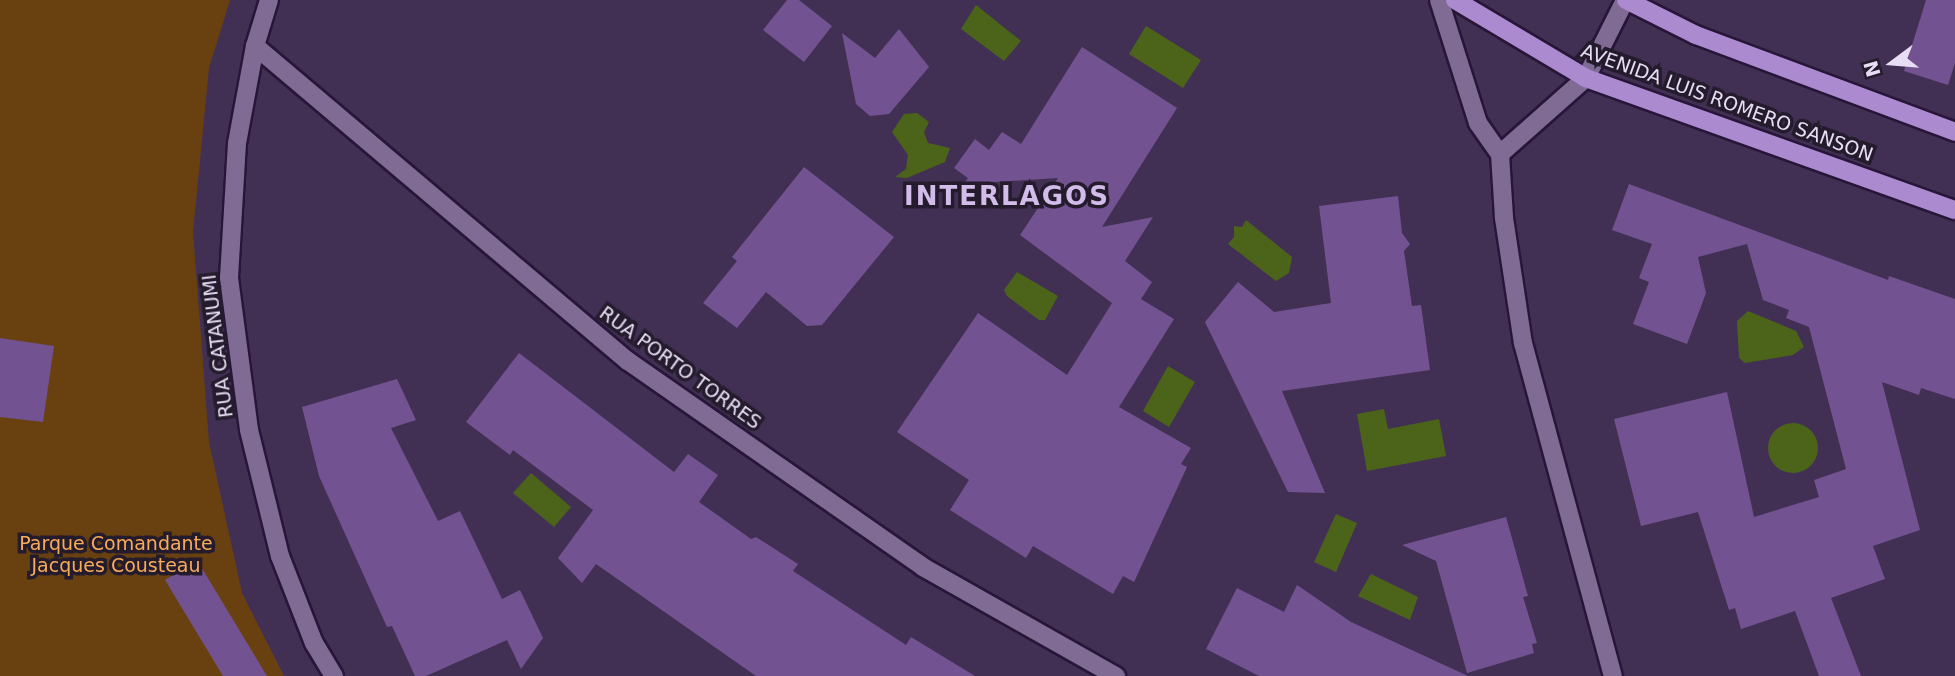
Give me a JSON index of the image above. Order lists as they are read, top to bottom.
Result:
{
  "streets": {
    "main road": ["AVENIDA LUIS ROMERO SANSON"],
    "street": ["RUA CATANUMI", "RUA PORTO TORRES"]
  },
  "crossings": [
    ["RUA CATANUMI", "RUA PORTO TORRES"]
  ],
  "districts": ["INTERLAGOS"],
  "parks": ["Parque Comandante Jacques Cousteau"],
  "north": "left"
}
